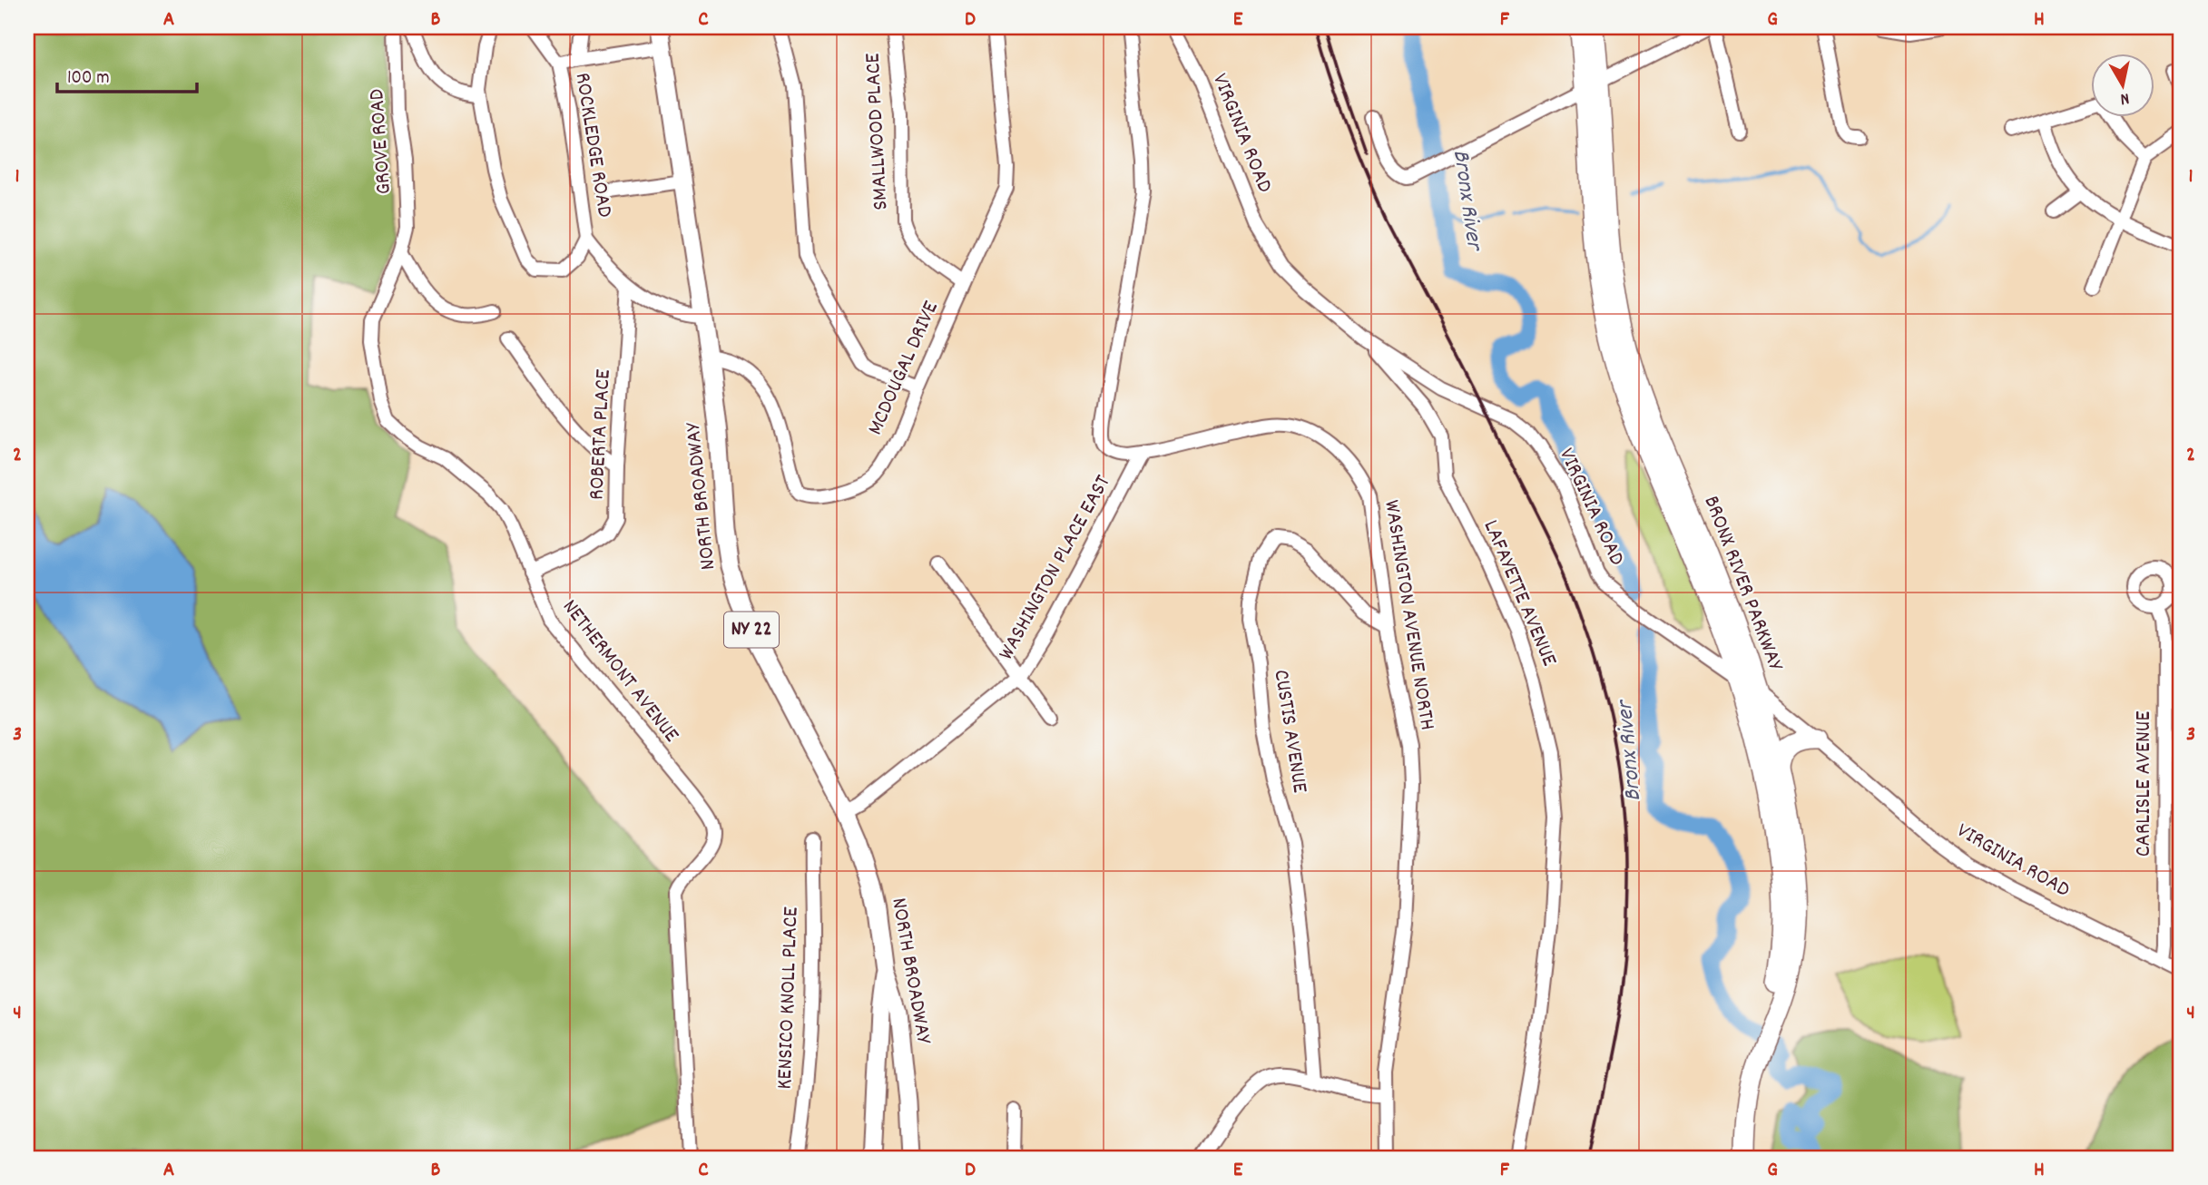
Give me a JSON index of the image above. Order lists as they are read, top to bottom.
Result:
{
  "streets": {
    "highway": ["BRONX RIVER PARKWAY"],
    "main road": ["NORTH BROADWAY", "NY 22"],
    "street": [
      "SMALLWOOD PLACE",
      "VIRGINIA ROAD",
      "GROVE ROAD",
      "ROCKLEDGE ROAD",
      "MCDOUGAL DRIVE",
      "ROBERTA PLACE",
      "WASHINGTON PLACE EAST",
      "LAFAYETTE AVENUE",
      "WASHINGTON AVENUE NORTH",
      "NETHERMONT AVENUE",
      "CUSTIS AVENUE",
      "CARLISLE AVENUE",
      "KENSICO KNOLL PLACE"
    ]
  },
  "crossings": [
    ["SMALLWOOD PLACE", "MCDOUGAL DRIVE"],
    ["VIRGINIA ROAD", "BRONX RIVER PARKWAY"],
    ["VIRGINIA ROAD", "LAFAYETTE AVENUE"],
    ["VIRGINIA ROAD", "CARLISLE AVENUE"],
    ["GROVE ROAD", "NETHERMONT AVENUE"],
    ["MCDOUGAL DRIVE", "NORTH BROADWAY"],
    ["ROBERTA PLACE", "NETHERMONT AVENUE"],
    ["NORTH BROADWAY", "WASHINGTON PLACE EAST"],
    ["NORTH BROADWAY", "NY 22"],
    ["WASHINGTON PLACE EAST", "WASHINGTON AVENUE NORTH"],
    ["WASHINGTON AVENUE NORTH", "CUSTIS AVENUE"]
  ],
  "water": ["Bronx River"],
  "scale_bar": "100 m",
  "north": "bottom",
  "grid": {
    "columns": [
      "A",
      "B",
      "C",
      "D",
      "E",
      "F",
      "G",
      "H"
    ],
    "rows": [
      "1",
      "2",
      "3",
      "4"
    ]
  }
}
